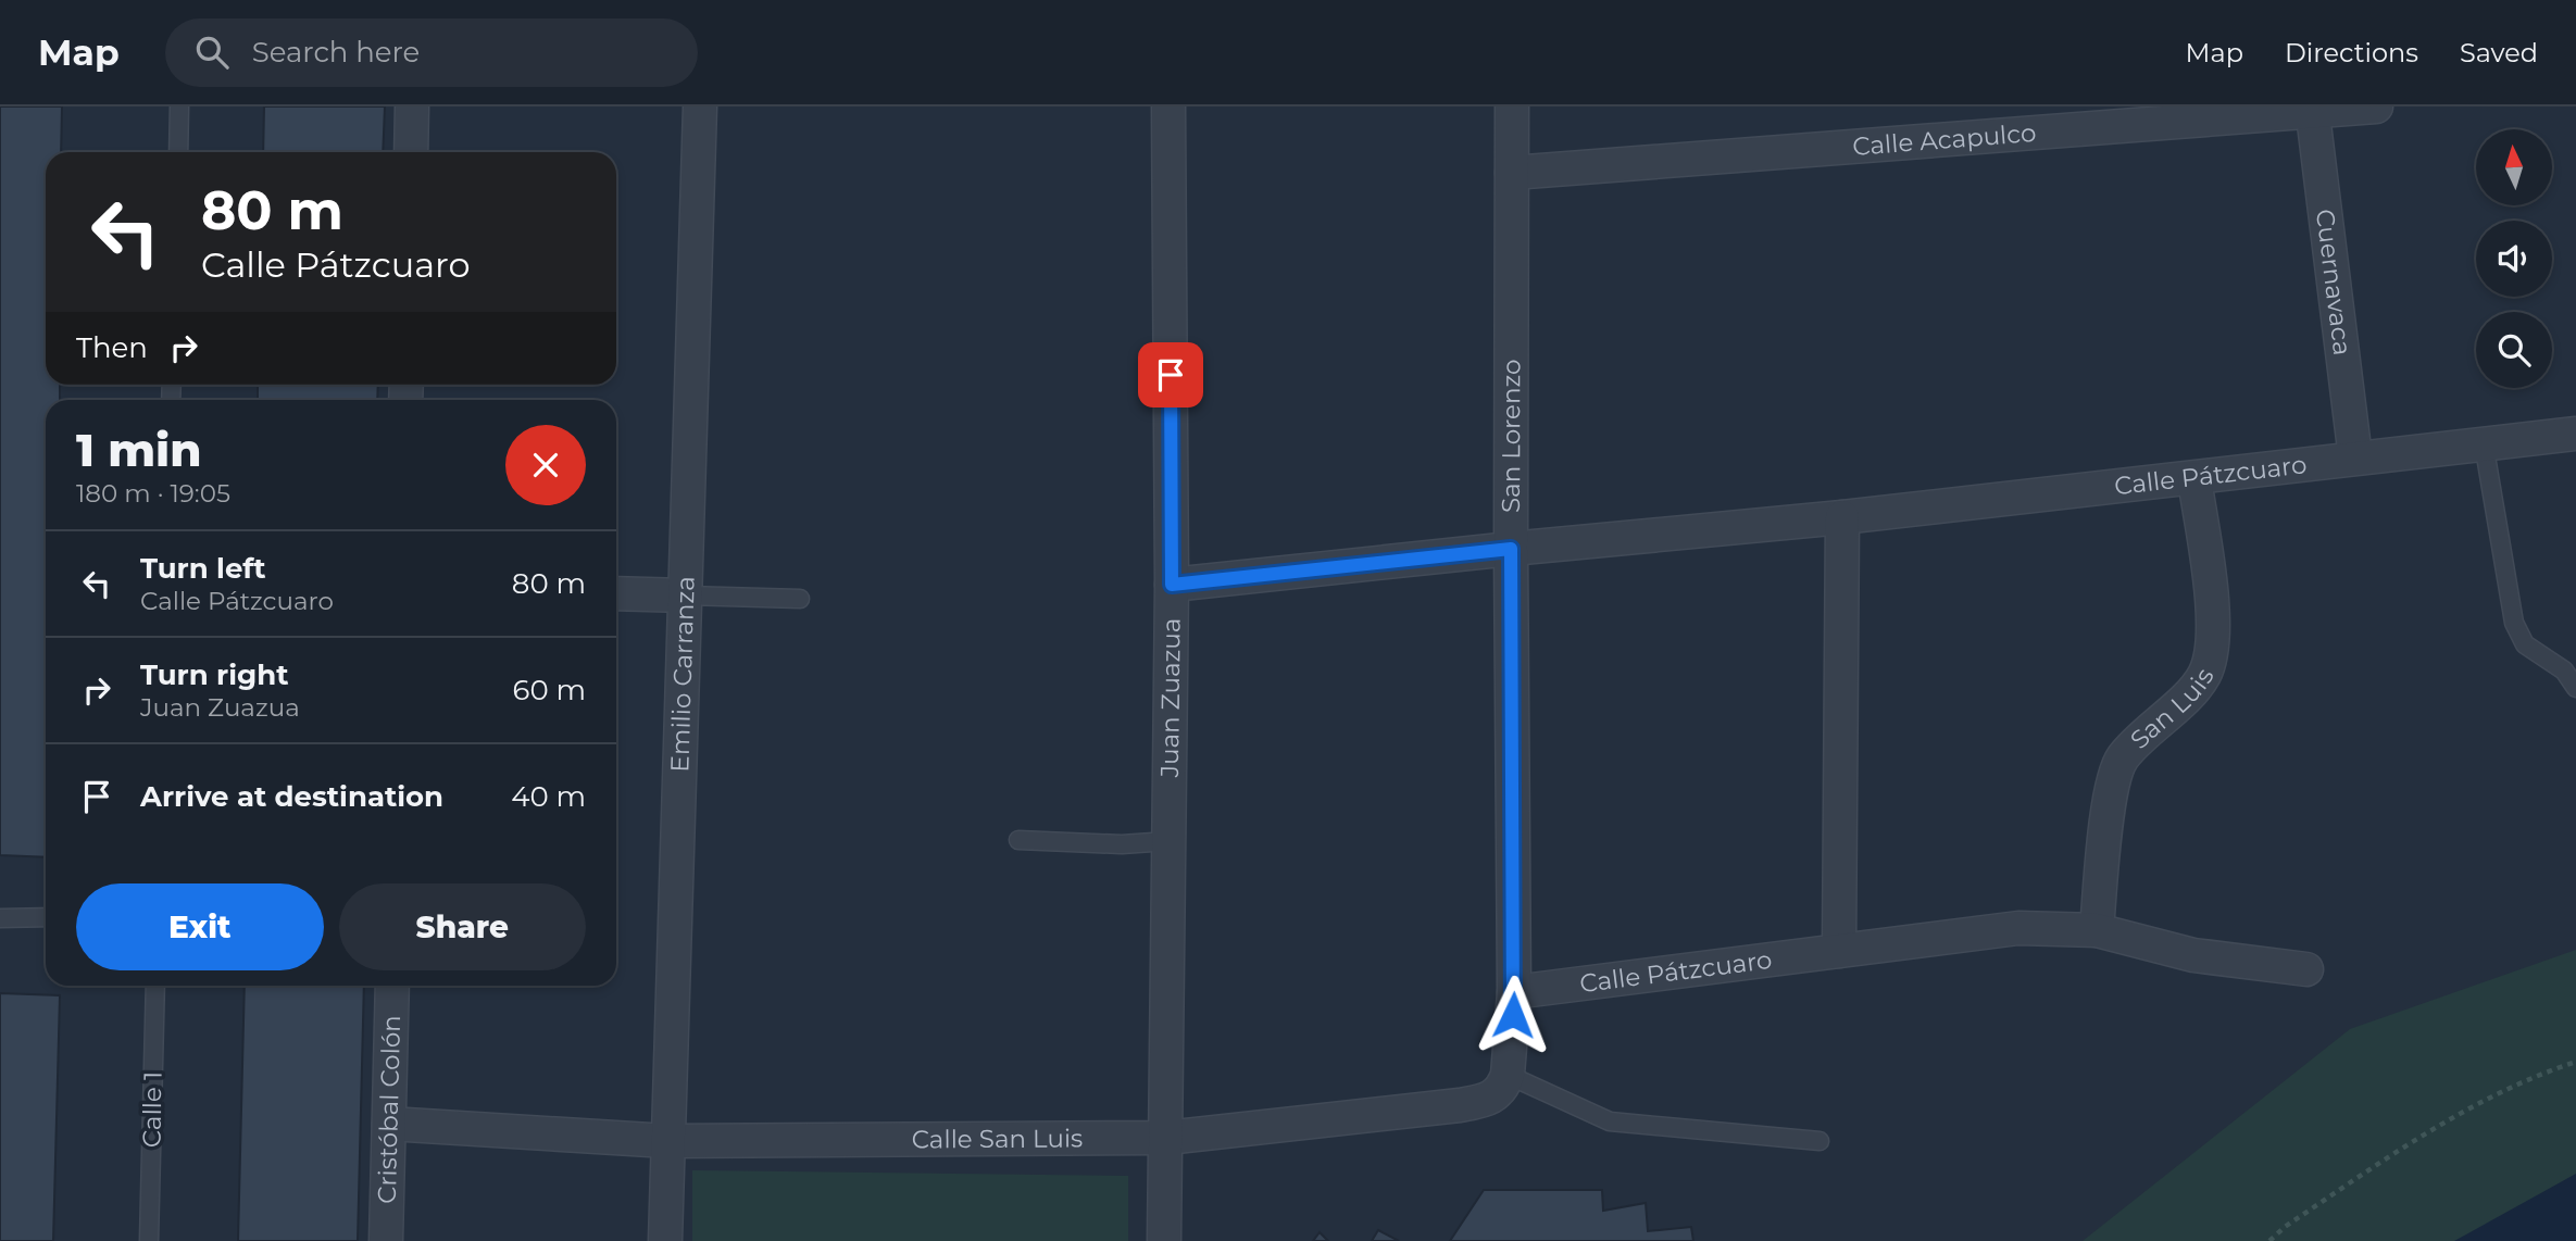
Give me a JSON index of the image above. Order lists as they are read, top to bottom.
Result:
{
  "streets": {
    "street": [
      "Calle Acapulco",
      "Cuernavaca",
      "San Lorenzo",
      "Calle Pátzcuaro",
      "Emilio Carranza",
      "Juan Zuazua",
      "San Luis",
      "Cristóbal Colón",
      "Calle San Luis"
    ],
    "lane": ["Calle 1"]
  },
  "crossings": [
    ["Calle Acapulco", "Cuernavaca"],
    ["Calle Acapulco", "San Lorenzo"],
    ["Cuernavaca", "Calle Pátzcuaro"],
    ["San Lorenzo", "Calle Pátzcuaro"],
    ["Calle Pátzcuaro", "Juan Zuazua"],
    ["Calle Pátzcuaro", "San Luis"],
    ["Emilio Carranza", "Calle San Luis"],
    ["Juan Zuazua", "Calle San Luis"],
    ["Cristóbal Colón", "Calle San Luis"]
  ],
  "north": "top",
  "page": {
    "header": "Map",
    "search": "Search here",
    "nav": ["Map", "Directions", "Saved"],
    "turn": ["80 m", "Calle Pátzcuaro"],
    "then": "Then",
    "heading": ["1 min", "180 m · 19:05"],
    "list": [
      {
        "name": "Turn left",
        "note": "Calle Pátzcuaro",
        "value": "80 m"
      },
      {
        "name": "Turn right",
        "note": "Juan Zuazua",
        "value": "60 m"
      },
      {
        "name": "Arrive at destination",
        "value": "40 m"
      }
    ],
    "buttons": ["Exit", "Share"]
  }
}
